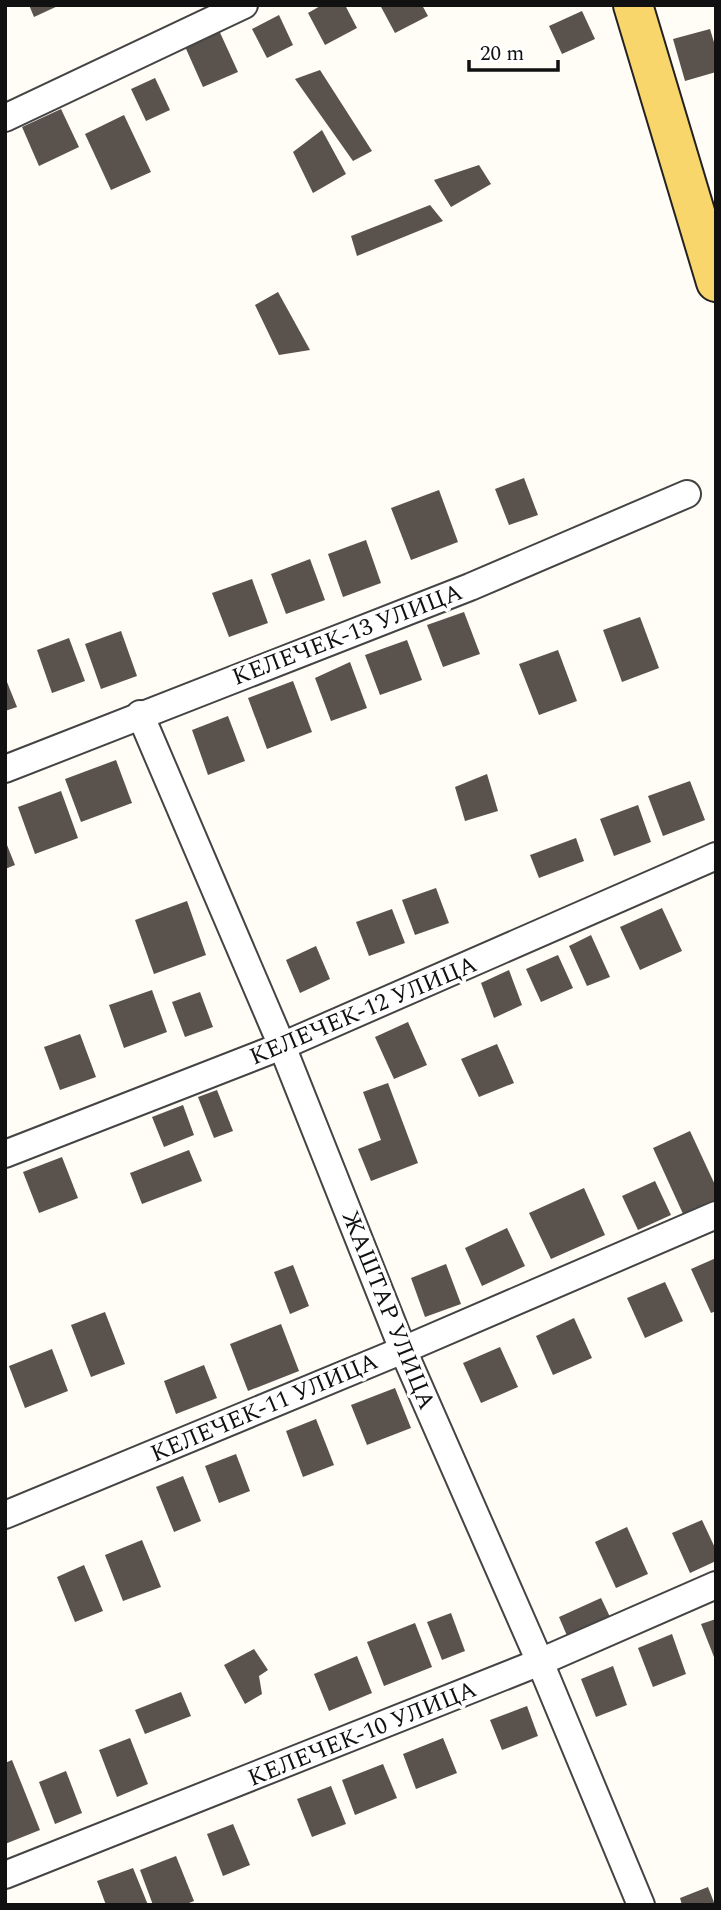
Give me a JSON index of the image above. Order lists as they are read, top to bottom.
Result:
{
  "streets": {
    "street": [
      "КЕЛЕЧЕК-13 УЛИЦА",
      "КЕЛЕЧЕК-12 УЛИЦА",
      "ЖАШТАР УЛИЦА",
      "КЕЛЕЧЕК-11 УЛИЦА",
      "КЕЛЕЧЕК-10 УЛИЦА"
    ]
  },
  "crossings": [
    ["КЕЛЕЧЕК-13 УЛИЦА", "ЖАШТАР УЛИЦА"],
    ["КЕЛЕЧЕК-12 УЛИЦА", "ЖАШТАР УЛИЦА"],
    ["ЖАШТАР УЛИЦА", "КЕЛЕЧЕК-11 УЛИЦА"],
    ["ЖАШТАР УЛИЦА", "КЕЛЕЧЕК-10 УЛИЦА"]
  ],
  "scale_bar": "20 m"
}
